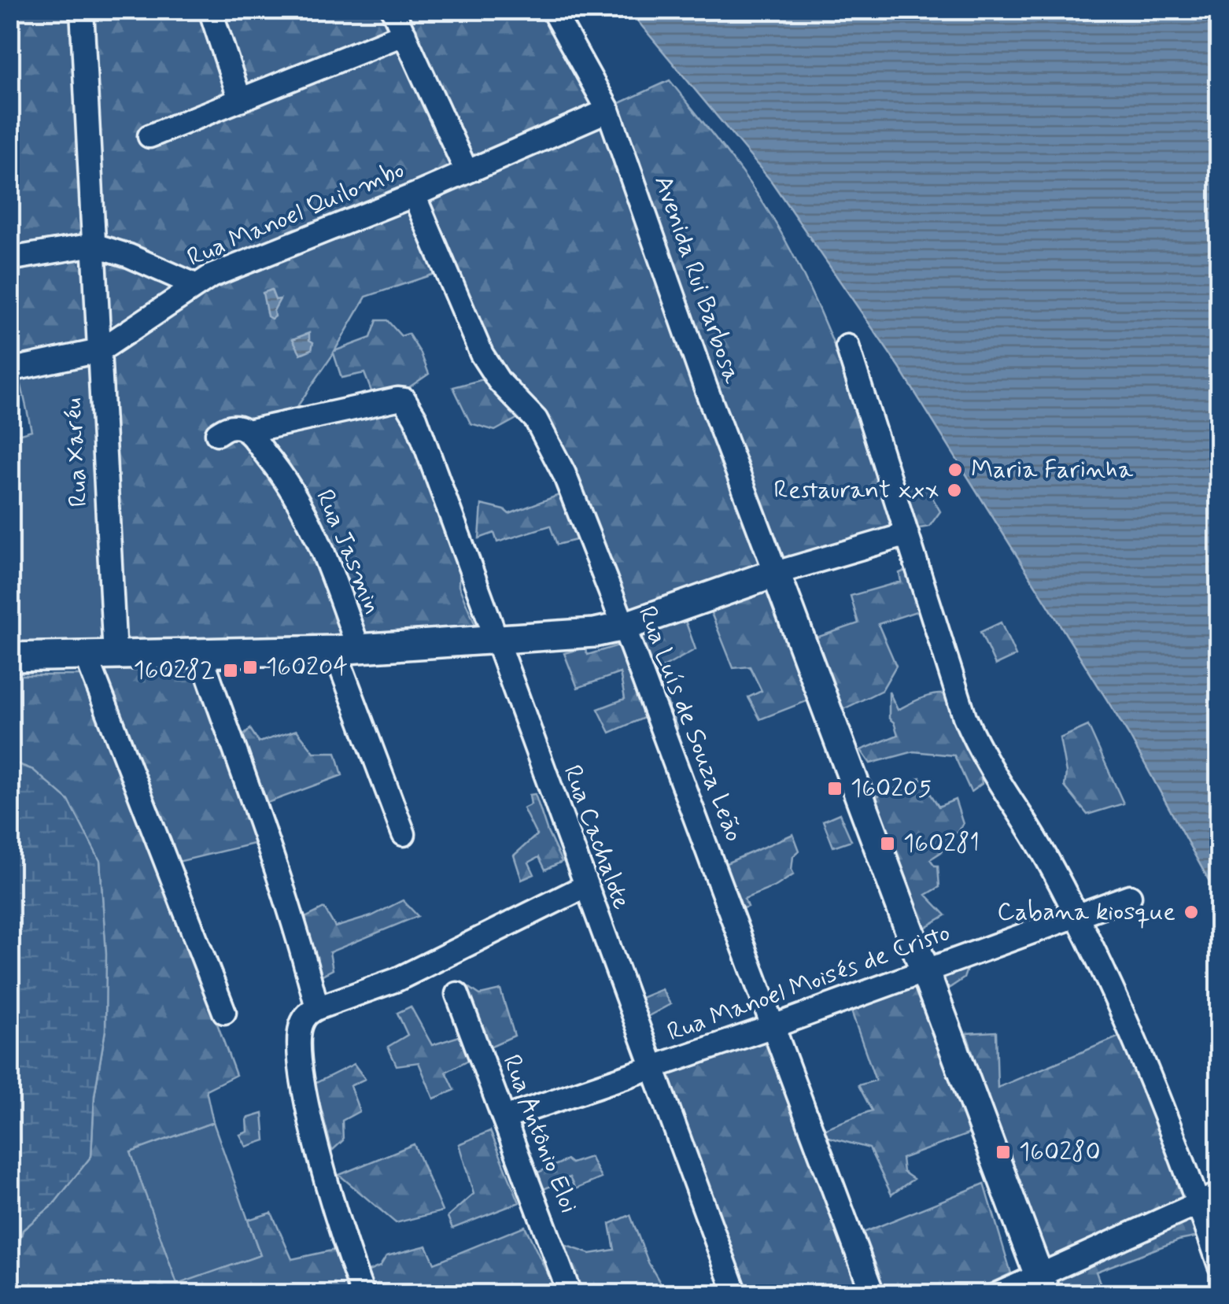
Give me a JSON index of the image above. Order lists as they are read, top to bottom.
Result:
{
  "streets": {
    "street": [
      "Rua Manoel Quilombo",
      "Avenida Rui Barbosa",
      "Rua Xaréu",
      "Rua Jasmin",
      "Rua Luís de Souza Leão",
      "Rua Cachalote",
      "Rua Manoel Moisés de Cristo",
      "Rua Antônio Eloi"
    ]
  },
  "crossings": [
    ["Rua Manoel Quilombo", "Avenida Rui Barbosa"],
    ["Rua Manoel Quilombo", "Rua Xaréu"],
    ["Rua Manoel Quilombo", "Rua Luís de Souza Leão"],
    ["Rua Jasmin", "Rua Cachalote"],
    ["Rua Luís de Souza Leão", "Rua Manoel Moisés de Cristo"],
    ["Rua Cachalote", "Rua Manoel Moisés de Cristo"],
    ["Rua Manoel Moisés de Cristo", "Rua Antônio Eloi"]
  ],
  "places": {
    "other": ["Maria Farinha", "Restaurant xxx", "Cabana kiosque"],
    "transit": [
      "160204",
      "160282",
      "160205",
      "160281",
      "160280"
    ]
  }
}
